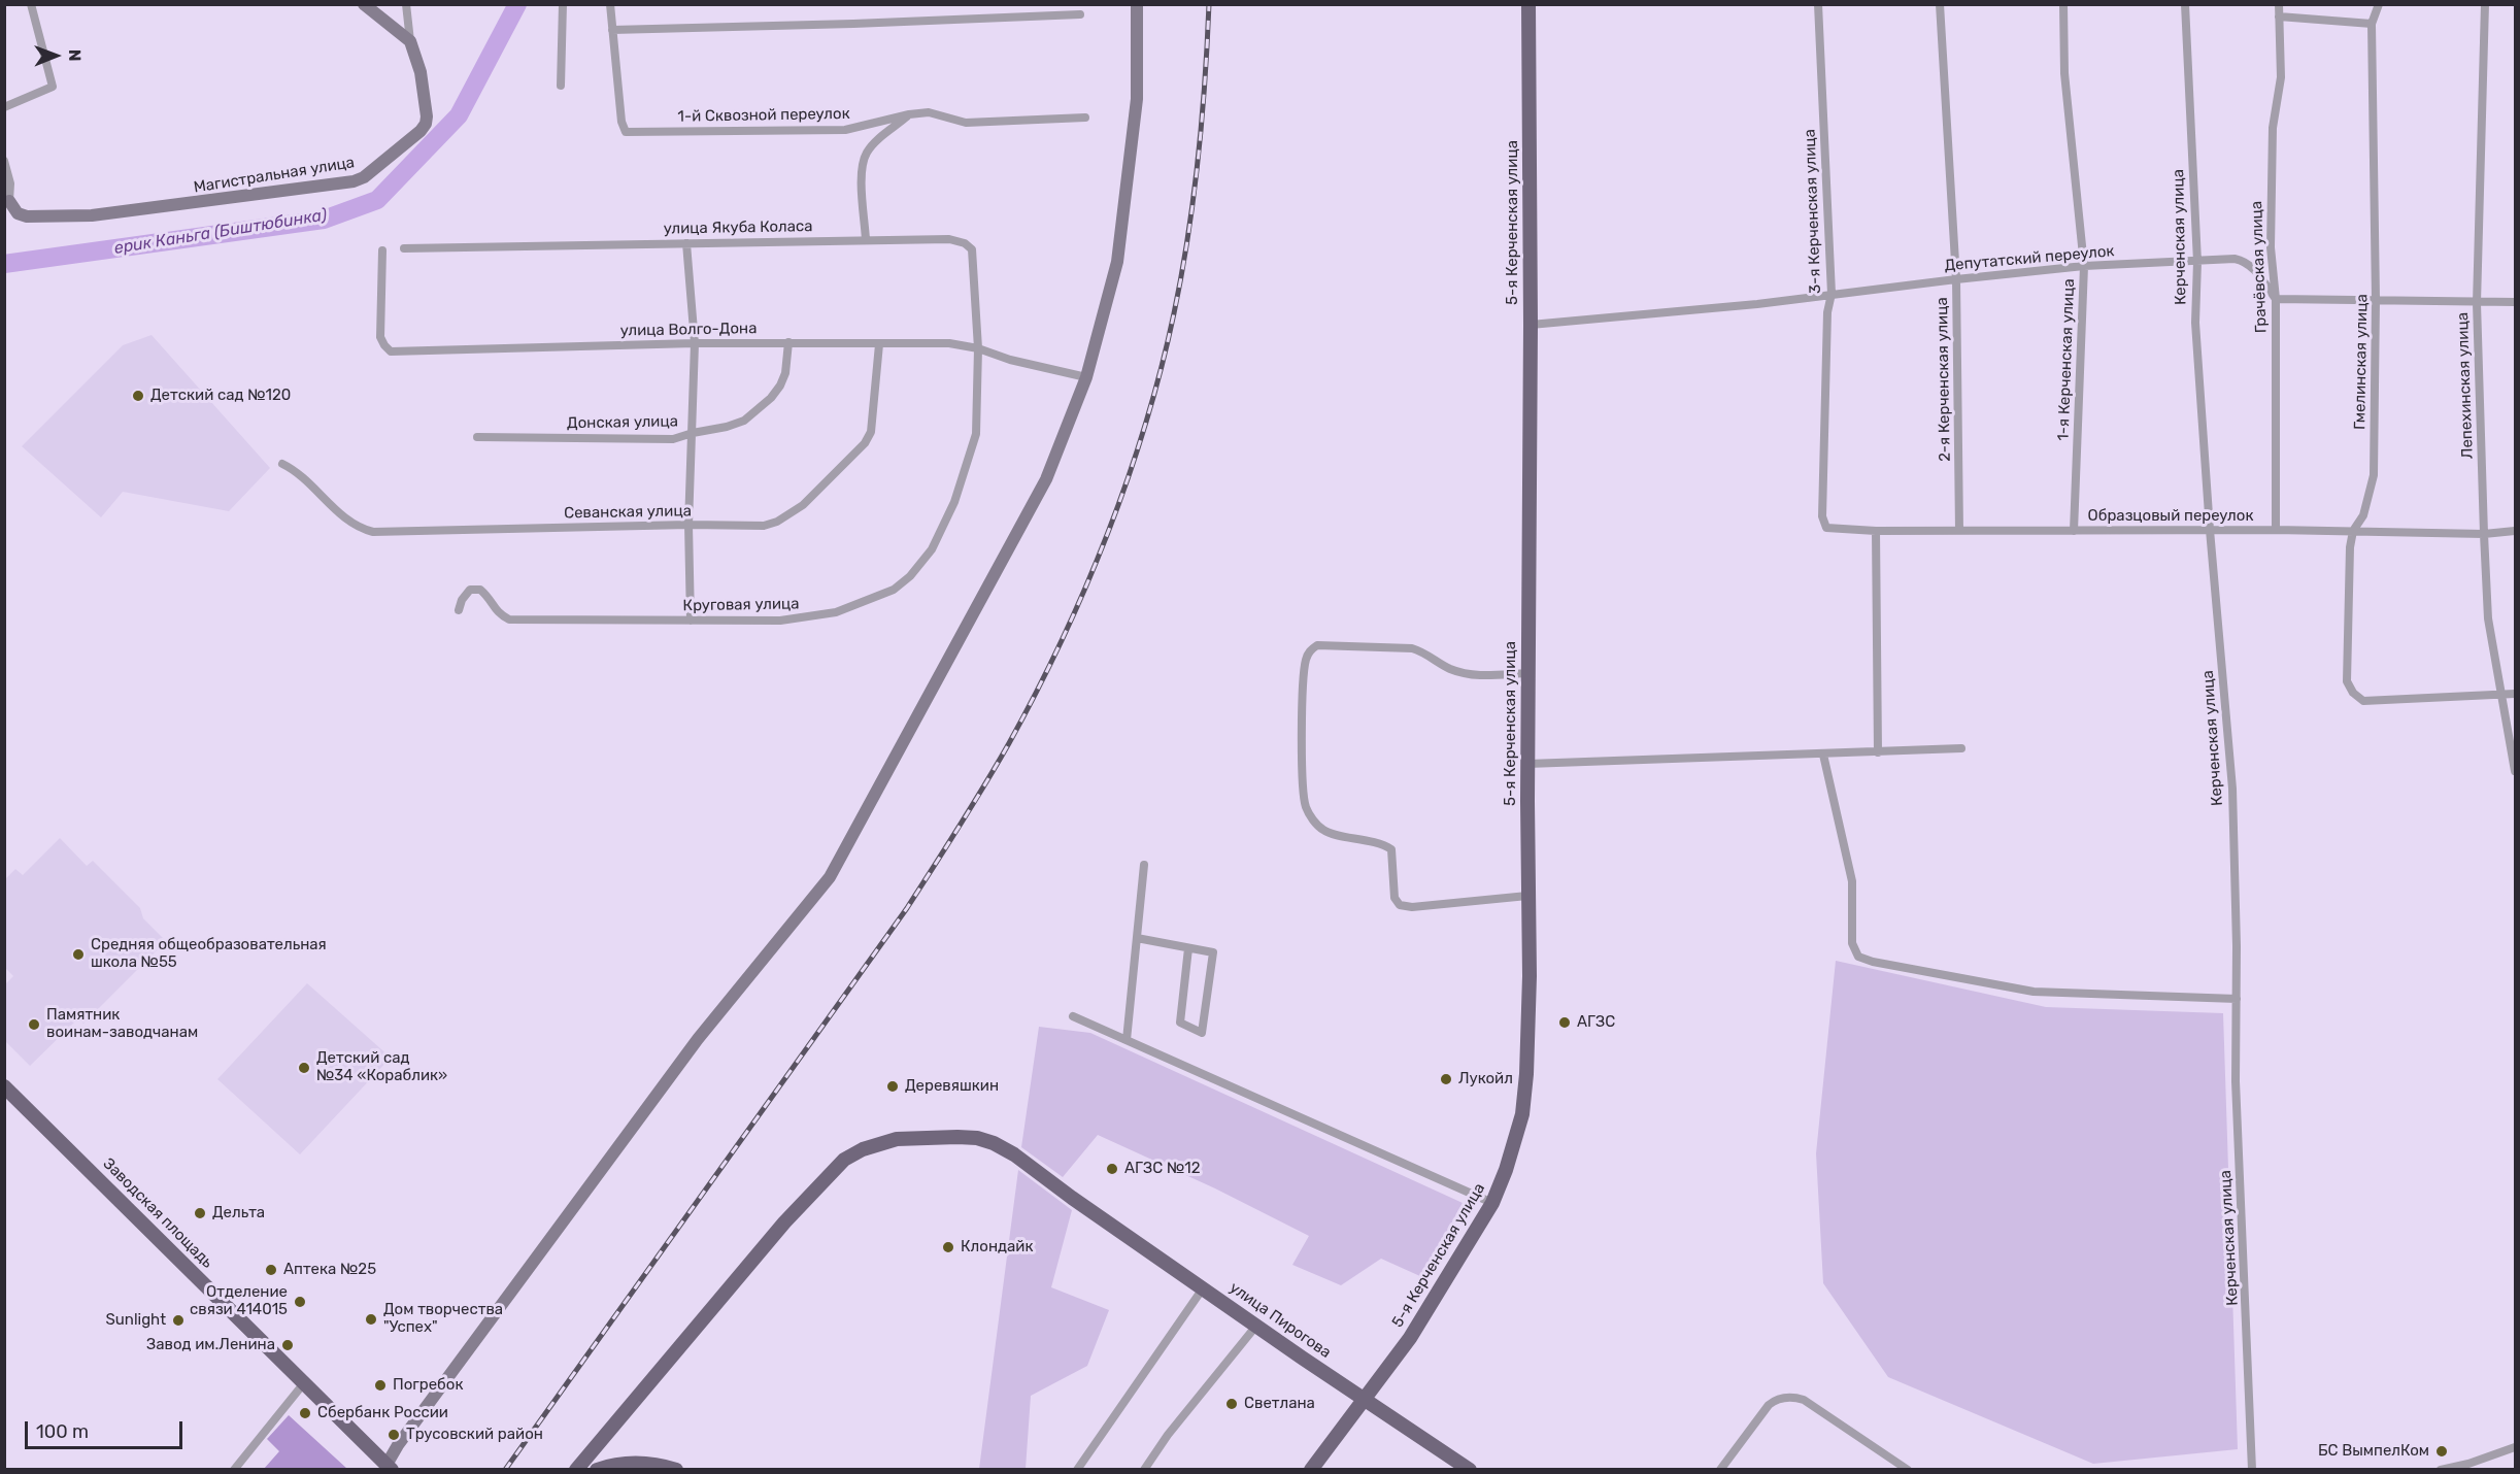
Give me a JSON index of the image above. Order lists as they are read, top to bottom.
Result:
{
  "streets": {
    "main road": ["5-я Керченская улица", "Заводская площадь", "улица Пирогова"],
    "street": [
      "1-й Сквозной переулок",
      "Магистральная улица",
      "3-я Керченская улица",
      "улица Якуба Коласа",
      "Керченская улица",
      "Депутатский переулок",
      "Грачёвская улица",
      "улица Волго-Дона",
      "1-я Керченская улица",
      "Гмелинская улица",
      "2-я Керченская улица",
      "Лепехинская улица",
      "Донская улица",
      "Севанская улица",
      "Образцовый переулок",
      "Круговая улица"
    ]
  },
  "crossings": [
    ["3-я Керченская улица", "Депутатский переулок"],
    ["3-я Керченская улица", "Образцовый переулок"],
    ["5-я Керченская улица", "Депутатский переулок"],
    ["5-я Керченская улица", "улица Пирогова"],
    ["улица Якуба Коласа", "улица Волго-Дона"],
    ["улица Якуба Коласа", "Круговая улица"],
    ["Керченская улица", "Депутатский переулок"],
    ["Керченская улица", "Образцовый переулок"],
    ["Депутатский переулок", "Грачёвская улица"],
    ["Депутатский переулок", "1-я Керченская улица"],
    ["Депутатский переулок", "2-я Керченская улица"],
    ["Грачёвская улица", "Образцовый переулок"],
    ["улица Волго-Дона", "Донская улица"],
    ["улица Волго-Дона", "Севанская улица"],
    ["улица Волго-Дона", "Круговая улица"],
    ["1-я Керченская улица", "Образцовый переулок"],
    ["Гмелинская улица", "Лепехинская улица"],
    ["Гмелинская улица", "Образцовый переулок"],
    ["2-я Керченская улица", "Образцовый переулок"],
    ["Лепехинская улица", "Образцовый переулок"]
  ],
  "water": ["ерик Каньга (Биштюбинка)"],
  "places": [
    "Детский сад №120",
    "Средняя общеобразовательная школа №55",
    "АГЗС",
    "Памятник воинам-заводчанам",
    "Детский сад №34 «Кораблик»",
    "Лукойл",
    "Деревяшкин",
    "АГЗС №12",
    "Дельта",
    "Клондайк",
    "Аптека №25",
    "Отделение связи 414015",
    "Дом творчества \"Успех\"",
    "Sunlight",
    "Завод им.Ленина",
    "Погребок",
    "Светлана",
    "Сбербанк России",
    "Трусовский район",
    "БС ВымпелКом"
  ],
  "scale_bar": "100 m",
  "north": "right"
}
